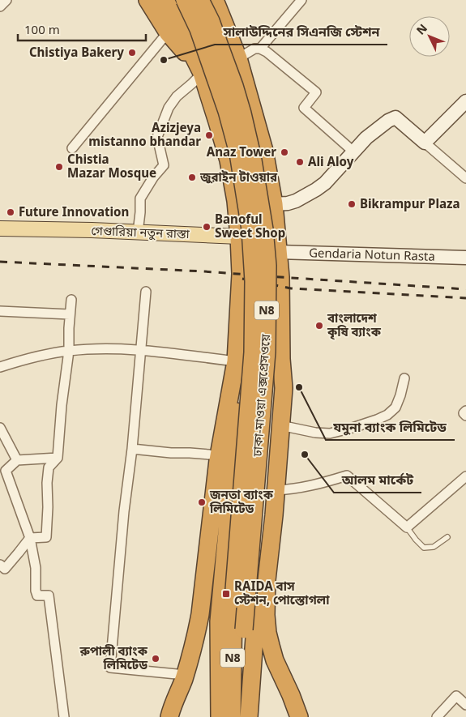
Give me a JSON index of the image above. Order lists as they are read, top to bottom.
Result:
{
  "streets": {
    "highway": ["N8", "ঢাকা-মাওয়া এক্সপ্রেসওয়ে"],
    "main road": ["গেণ্ডারিয়া নতুন রাস্তা"],
    "street": ["Gendaria Notun Rasta"]
  },
  "crossings": [
    ["গেণ্ডারিয়া নতুন রাস্তা", "Gendaria Notun Rasta"],
    ["গেণ্ডারিয়া নতুন রাস্তা", "N8"],
    ["Gendaria Notun Rasta", "N8"],
    ["N8", "ঢাকা-মাওয়া এক্সপ্রেসওয়ে"]
  ],
  "places": {
    "other": [
      "Chistiya Bakery",
      "সালাউদ্দিনের সিএনজি স্টেশন",
      "Azizjeya mistanno bhandar",
      "Anaz Tower",
      "Ali Aloy",
      "Chistia Mazar Mosque",
      "জুরাইন টাওয়ার",
      "Bikrampur Plaza",
      "Future Innovation",
      "Banoful Sweet Shop",
      "বাংলাদেশ কৃষি ব্যাংক",
      "যমুনা ব্যাংক লিমিটেড",
      "আলম মার্কেট",
      "জনতা ব্যাংক লিমিটেড",
      "রুপালী ব্যাংক লিমিটেড"
    ],
    "transit": ["RAIDA বাস স্টেশন, পোস্তোগলা"]
  },
  "scale_bar": "100 m",
  "north": "top left"
}
